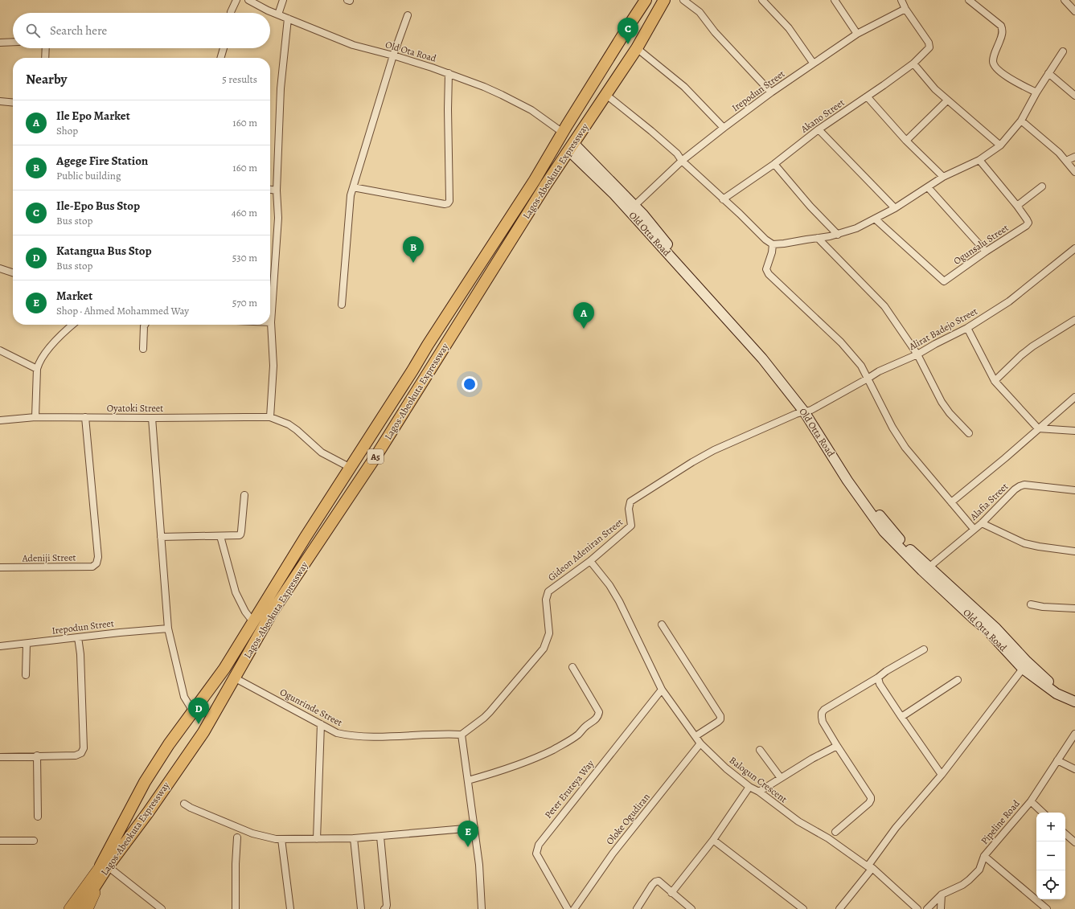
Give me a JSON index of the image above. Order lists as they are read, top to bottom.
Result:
{
  "streets": {
    "highway": ["Lagos-Abeokuta Expressway", "A5"],
    "main road": ["Old Otta Road"],
    "street": [
      "Old Ota Road",
      "Irepodun Street",
      "Akano Street",
      "Ogunsalu Street",
      "Alirat Badejo Street",
      "Oyatoki Street",
      "Alafia Street",
      "Gideon Adeniran Street",
      "Adeniji Street",
      "Ogunrinde Street",
      "Balogun Crescent",
      "Peter Eruteya Way",
      "Oloke Ogudiran",
      "Pipeline Road"
    ]
  },
  "crossings": [
    ["Old Ota Road", "Lagos-Abeokuta Expressway"],
    ["Irepodun Street", "Akano Street"],
    ["Lagos-Abeokuta Expressway", "Old Otta Road"],
    ["Lagos-Abeokuta Expressway", "Oyatoki Street"],
    ["Lagos-Abeokuta Expressway", "Ogunrinde Street"],
    ["Old Otta Road", "Alirat Badejo Street"],
    ["Old Otta Road", "Alafia Street"],
    ["Old Otta Road", "Gideon Adeniran Street"],
    ["Alirat Badejo Street", "Gideon Adeniran Street"],
    ["Oyatoki Street", "Adeniji Street"],
    ["Gideon Adeniran Street", "Ogunrinde Street"],
    ["Gideon Adeniran Street", "Balogun Crescent"],
    ["Balogun Crescent", "Peter Eruteya Way"],
    ["Balogun Crescent", "Oloke Ogudiran"]
  ],
  "page": {
    "search": "Search here",
    "pins": [
      "C",
      "B",
      "A",
      "D",
      "E"
    ],
    "heading": ["Nearby", "5 results"],
    "list": [
      {
        "mark": "A",
        "name": "Ile Epo Market",
        "note": "Shop",
        "value": "160 m"
      },
      {
        "mark": "B",
        "name": "Agege Fire Station",
        "note": "Public building",
        "value": "160 m"
      },
      {
        "mark": "C",
        "name": "Ile-Epo Bus Stop",
        "note": "Bus stop",
        "value": "460 m"
      },
      {
        "mark": "D",
        "name": "Katangua Bus Stop",
        "note": "Bus stop",
        "value": "530 m"
      },
      {
        "mark": "E",
        "name": "Market",
        "note": "Shop · Ahmed Mohammed Way",
        "value": "570 m"
      }
    ],
    "map_buttons": ["+", "−"]
  }
}
